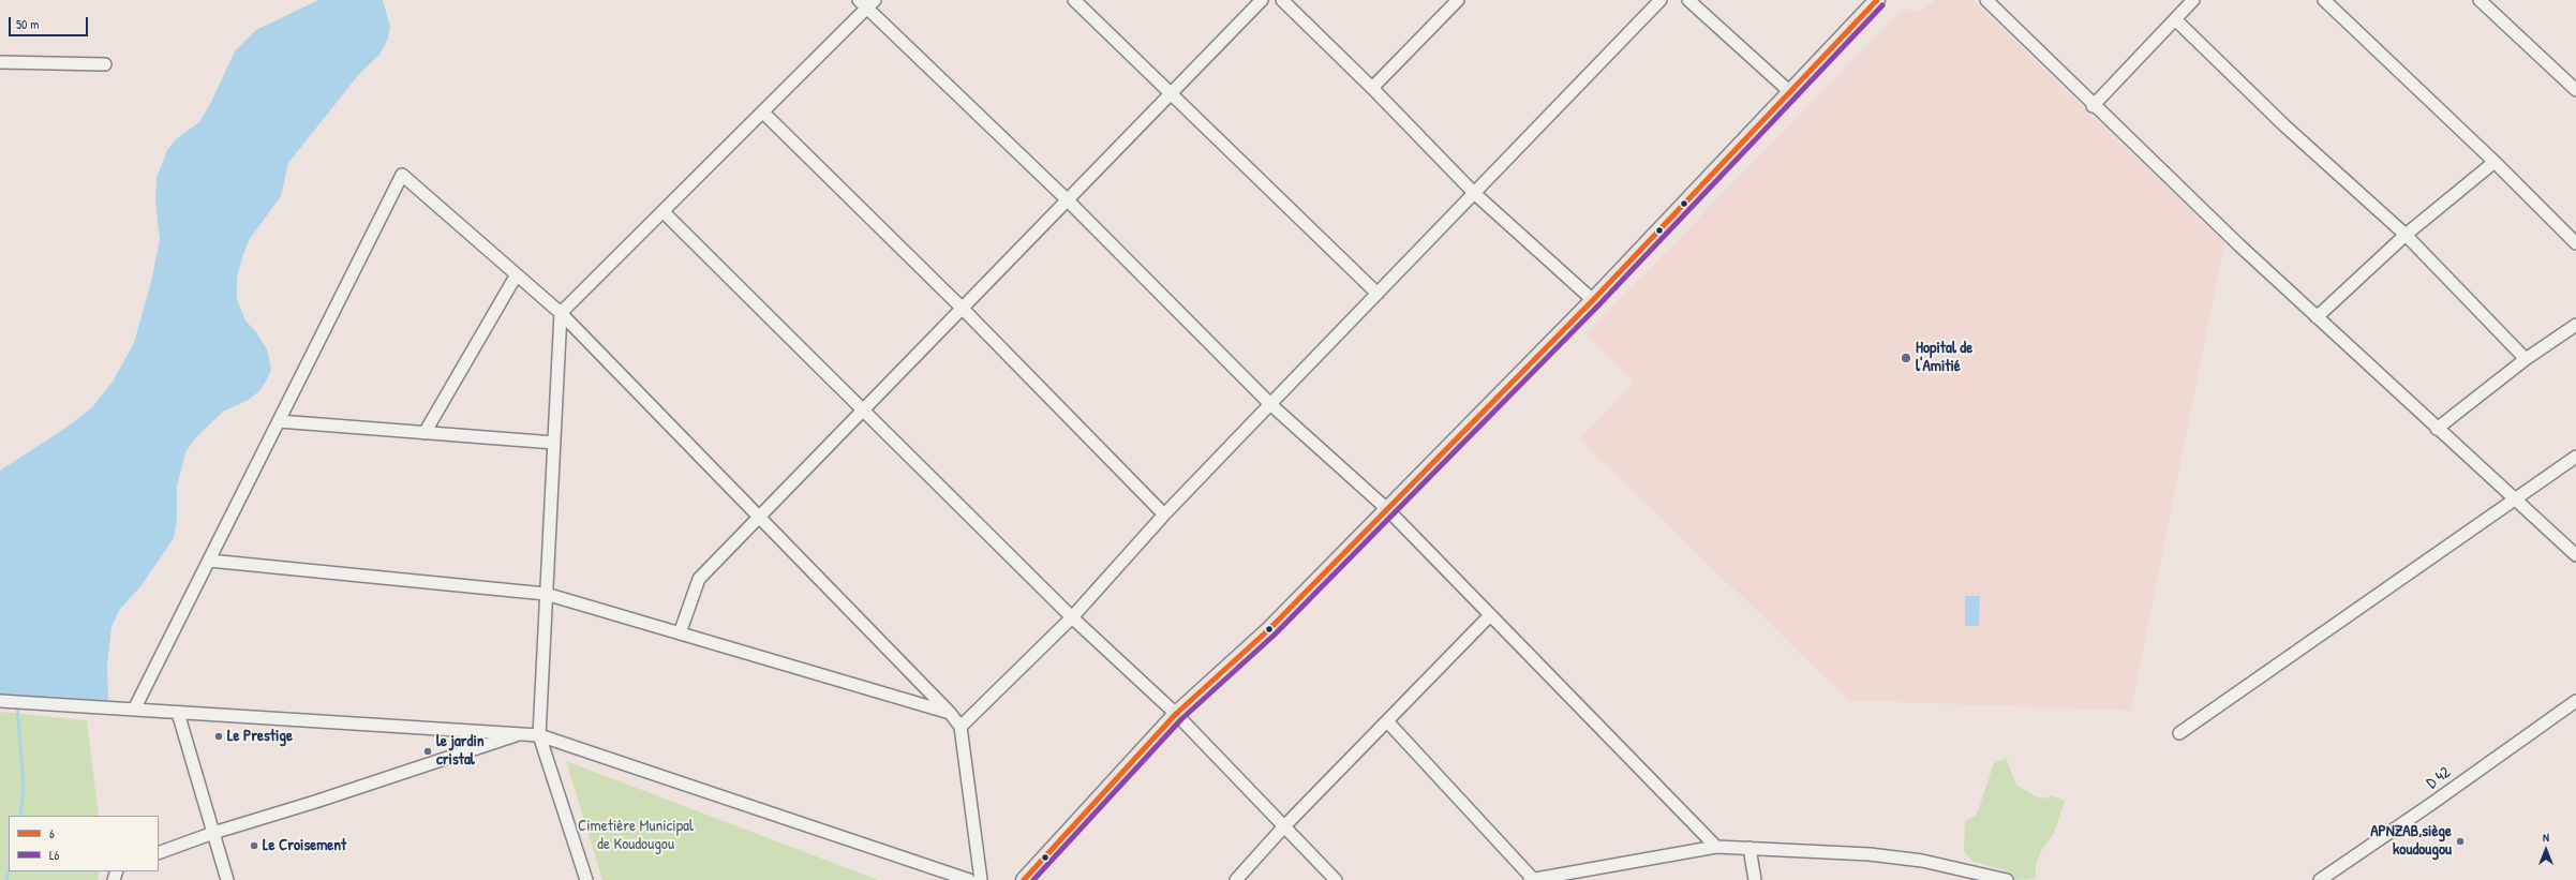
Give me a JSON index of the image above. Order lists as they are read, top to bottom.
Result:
{
  "streets": {
    "street": ["D 42"]
  },
  "parks": ["Cimetière Municipal de Koudougou"],
  "places": [
    "Hopital de l'Amitié",
    "Le Prestige",
    "le jardin cristal",
    "APNZAB,siège koudougou",
    "Le Croisement"
  ],
  "lines": ["transit line 6", "transit line L6"],
  "legend": ["6", "L6"],
  "scale_bar": "50 m",
  "north": "top"
}
